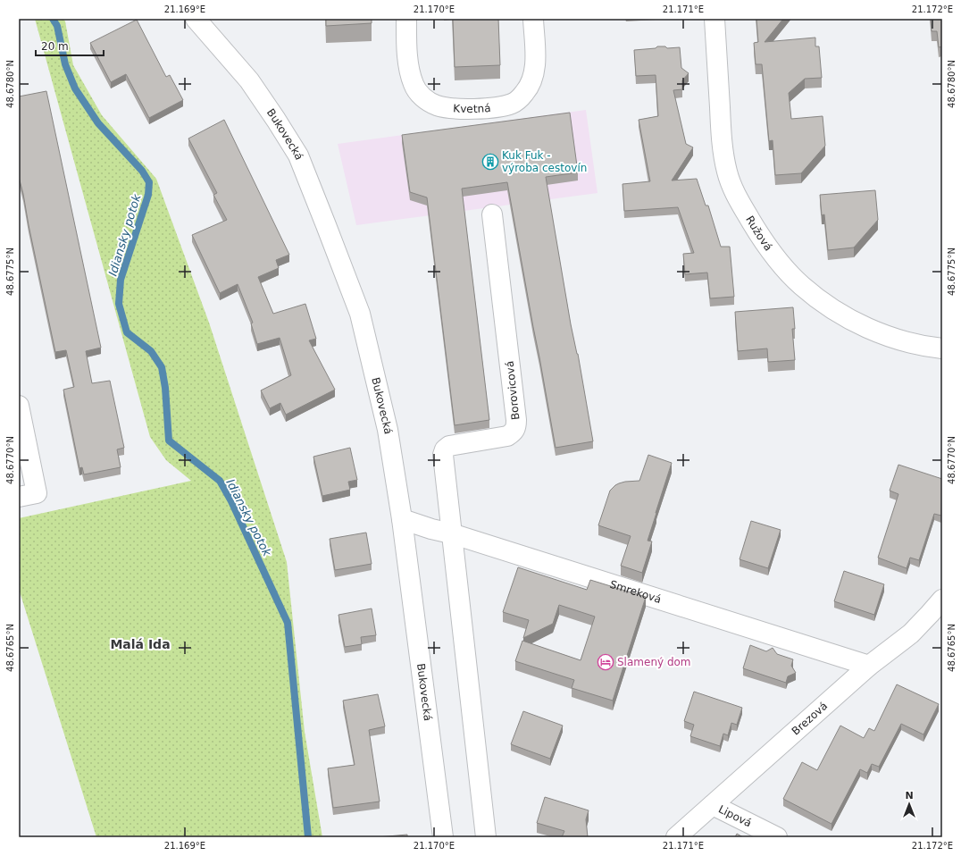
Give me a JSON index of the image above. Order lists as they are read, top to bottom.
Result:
{
  "streets": {
    "street": [
      "Kvetná",
      "Bukovecká",
      "Ružová",
      "Borovicová",
      "Smreková",
      "Brezová",
      "Lipová"
    ]
  },
  "crossings": [
    ["Bukovecká", "Smreková"],
    ["Borovicová", "Smreková"],
    ["Smreková", "Brezová"],
    ["Brezová", "Lipová"]
  ],
  "districts": ["Malá Ida"],
  "water": ["Idiansky potok"],
  "places": {
    "building": ["Kuk Fuk - výroba cestovín"],
    "hotel": ["Slamený dom"]
  },
  "scale_bar": "20 m",
  "north": "top",
  "coordinates": [
    "21.169°E",
    "21.170°E",
    "21.171°E",
    "21.172°E",
    "48.6780°N",
    "48.6775°N",
    "48.6770°N",
    "48.6765°N"
  ]
}
